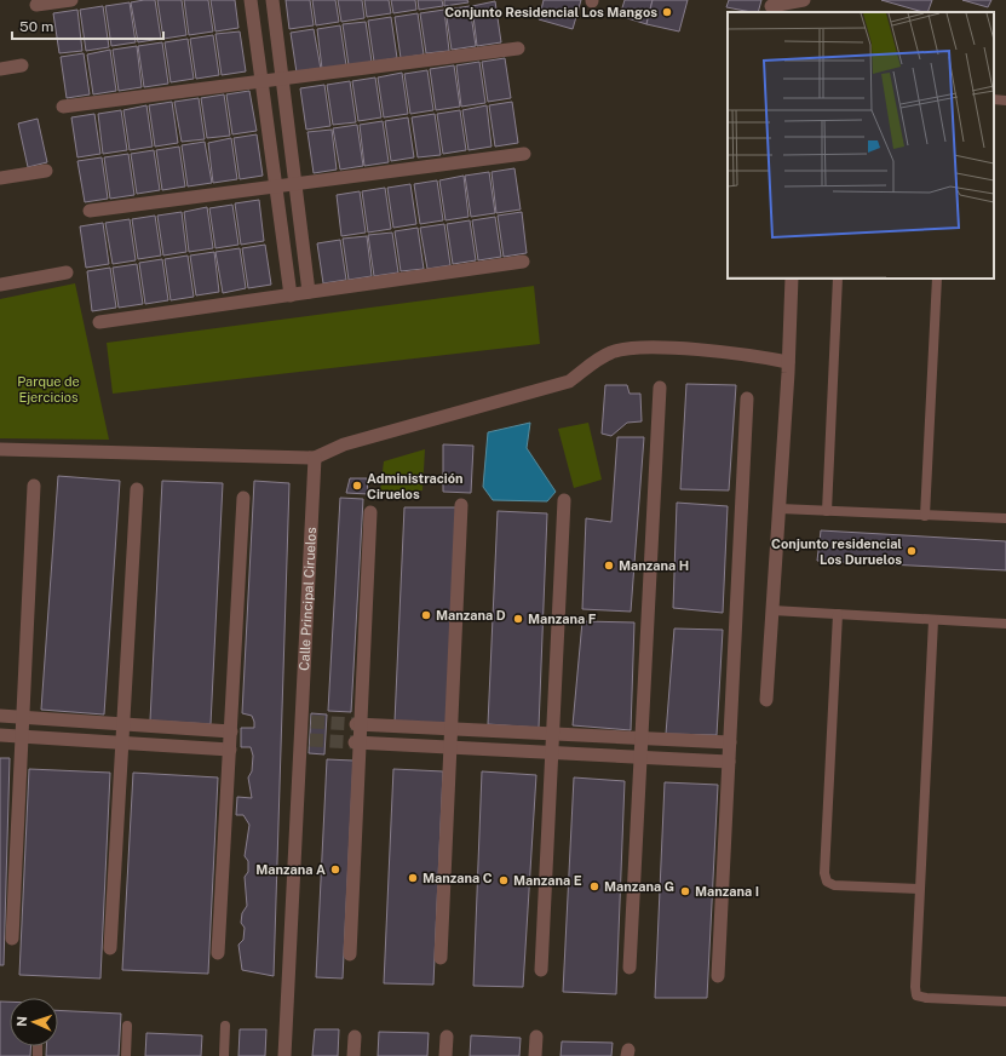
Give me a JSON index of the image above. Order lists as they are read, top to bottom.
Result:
{
  "streets": {
    "street": ["Calle Principal Ciruelos"]
  },
  "parks": ["Parque de Ejercicios"],
  "places": [
    "Conjunto Residencial Los Mangos",
    "Administración Ciruelos",
    "Conjunto residencial Los Duruelos",
    "Manzana H",
    "Manzana D",
    "Manzana F",
    "Manzana A",
    "Manzana C",
    "Manzana E",
    "Manzana G",
    "Manzana I"
  ],
  "scale_bar": "50 m",
  "north": "left"
}
